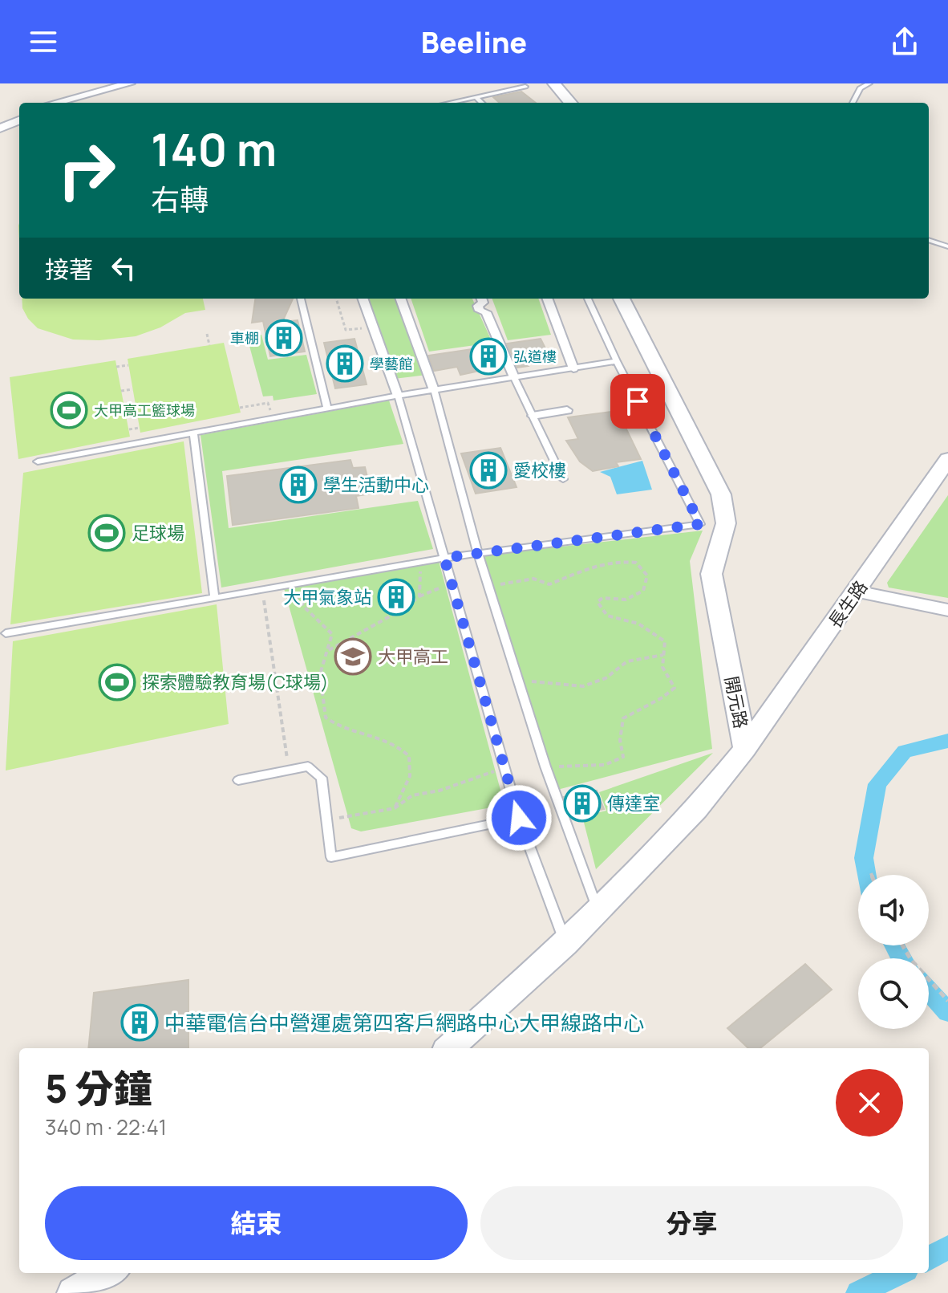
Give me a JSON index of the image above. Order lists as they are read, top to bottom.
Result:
{
  "streets": {
    "street": ["長生路", "開元路"]
  },
  "crossings": [
    ["長生路", "開元路"]
  ],
  "places": {
    "building": [
      "車棚",
      "弘道樓",
      "學藝館",
      "愛校樓",
      "學生活動中心",
      "大甲氣象站",
      "傳達室",
      "中華電信台中營運處第四客戶網路中心大甲線路中心"
    ],
    "sports": ["大甲高工籃球場", "足球場", "探索體驗教育場(C球場)"],
    "school or university": ["大甲高工"]
  },
  "page": {
    "header": "Beeline",
    "turn": ["140 m", "右轉"],
    "then": "接著",
    "heading": ["5 分鐘", "340 m · 22:41"],
    "buttons": ["結束", "分享"]
  }
}
